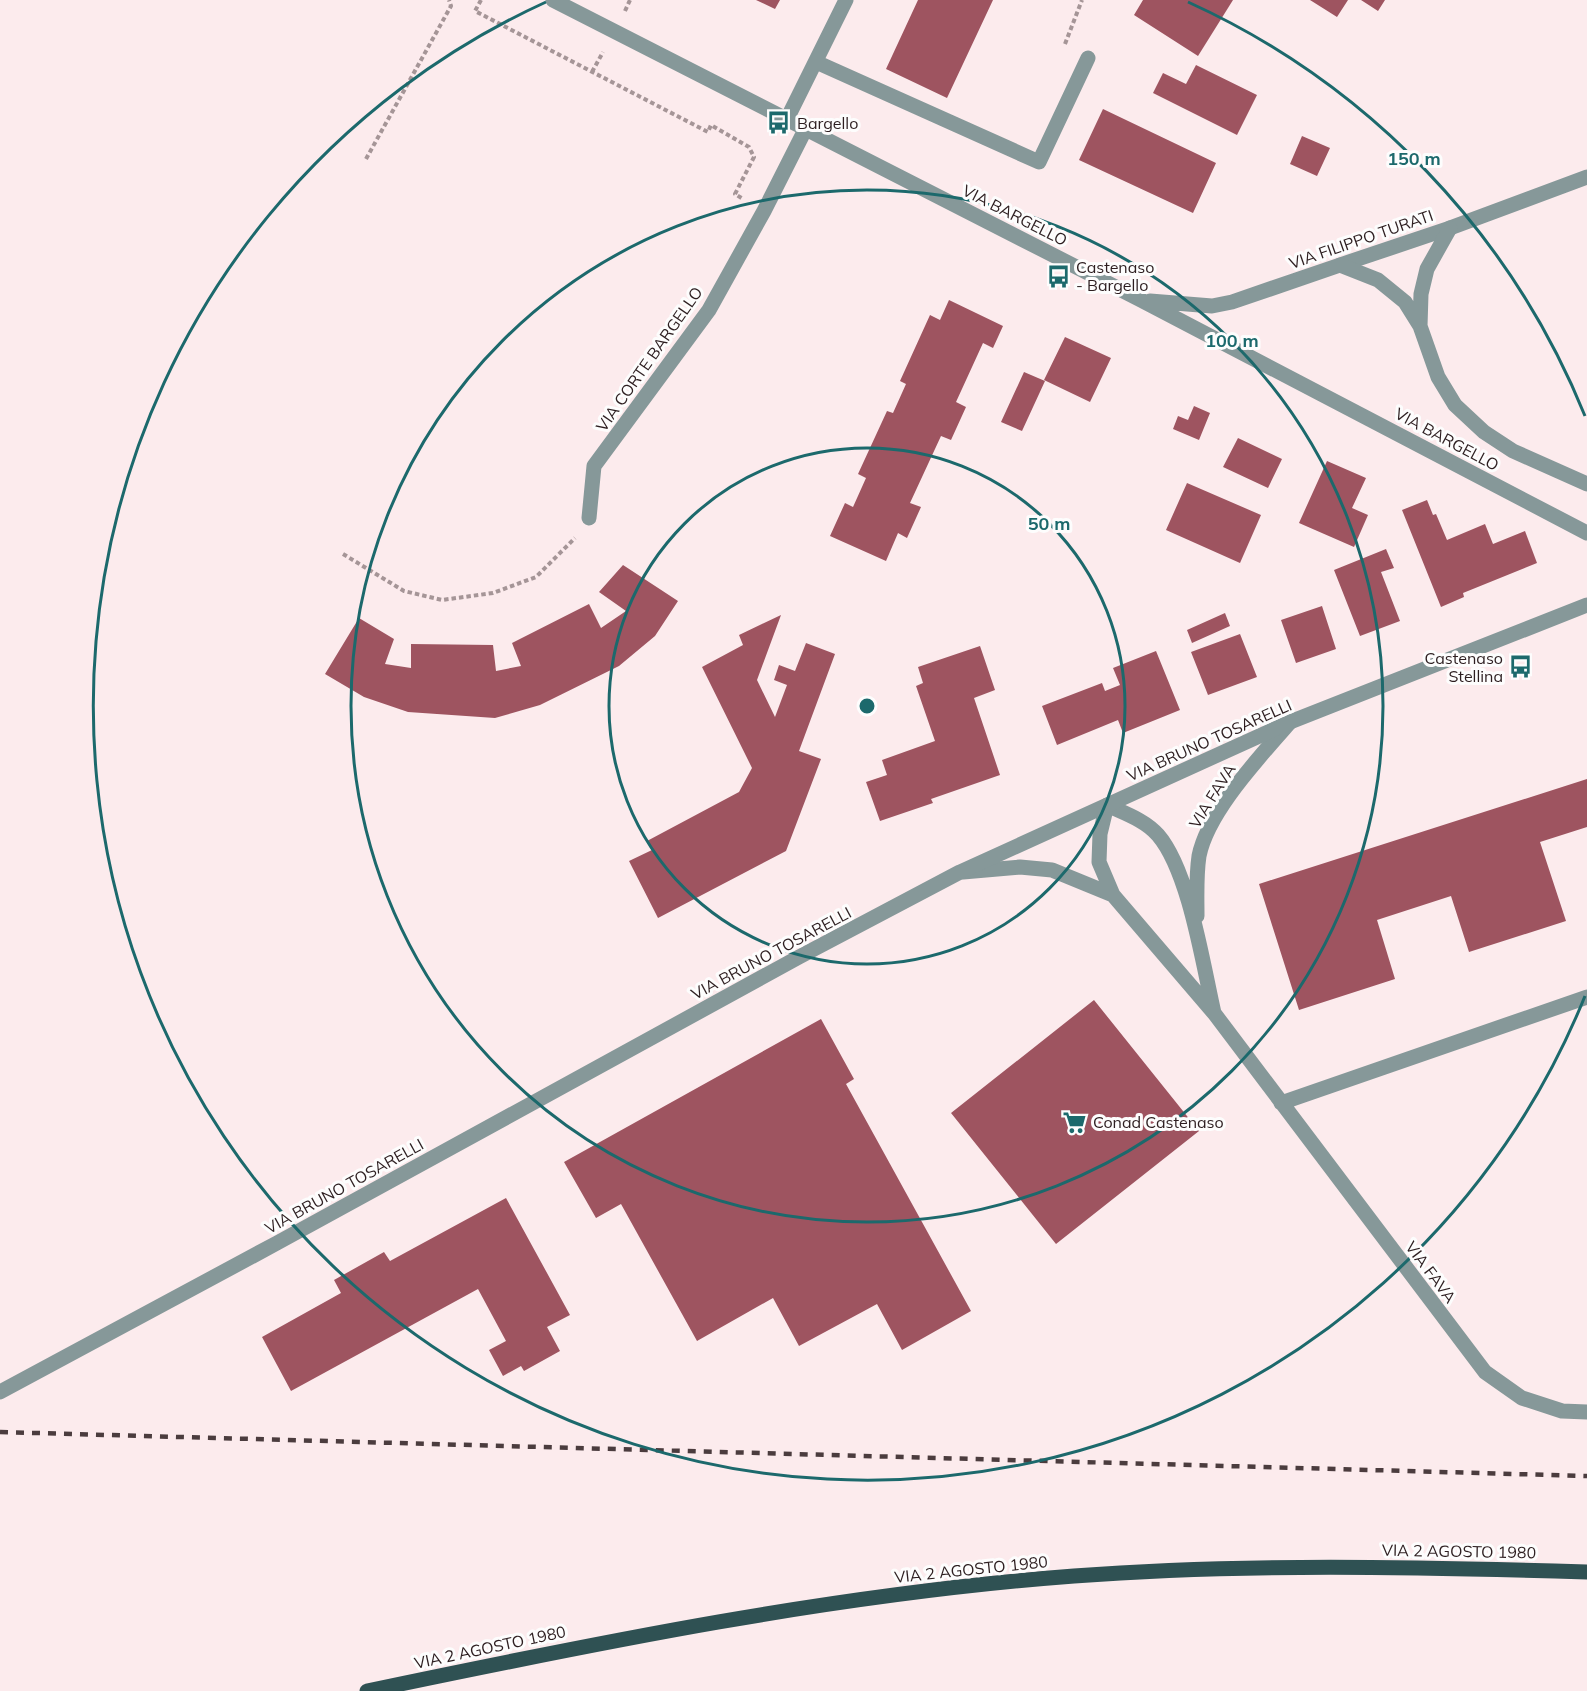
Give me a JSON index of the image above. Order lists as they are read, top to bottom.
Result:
{
  "streets": {
    "main road": ["VIA 2 AGOSTO 1980"],
    "street": [
      "VIA BARGELLO",
      "VIA FILIPPO TURATI",
      "VIA CORTE BARGELLO",
      "VIA BRUNO TOSARELLI",
      "VIA FAVA"
    ]
  },
  "crossings": [
    ["VIA BARGELLO", "VIA FILIPPO TURATI"],
    ["VIA BARGELLO", "VIA CORTE BARGELLO"],
    ["VIA BRUNO TOSARELLI", "VIA FAVA"]
  ],
  "places": {
    "bus stop": ["Bargello", "Castenaso - Bargello", "Castenaso Stellina"],
    "supermarket": ["Conad Castenaso"]
  },
  "rings": ["150 m", "100 m", "50 m"]
}
